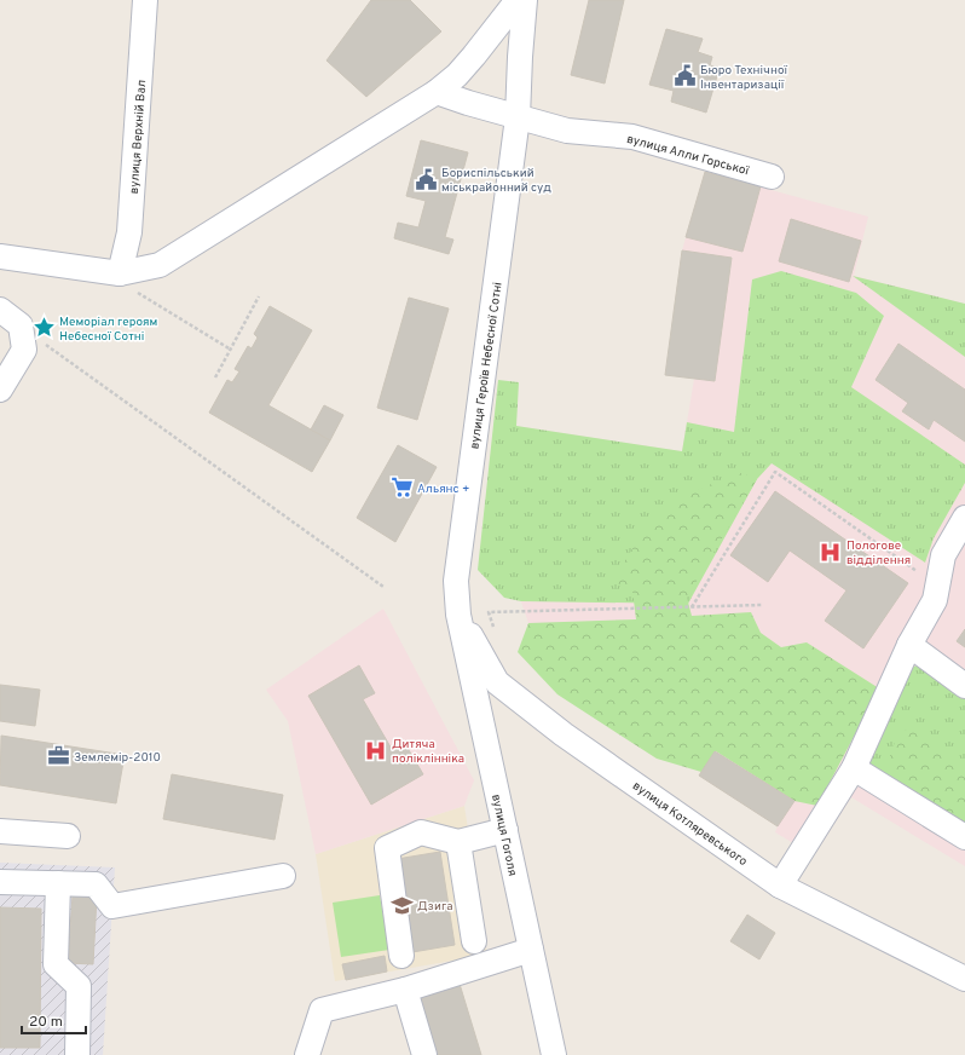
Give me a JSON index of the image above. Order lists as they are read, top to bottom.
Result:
{
  "streets": {
    "street": [
      "вулиця Верхній Вал",
      "вулиця Алли Горської",
      "вулиця Героїв Небесної Сотні",
      "вулиця Котляревського",
      "вулиця Гоголя"
    ]
  },
  "crossings": [
    ["вулиця Алли Горської", "вулиця Героїв Небесної Сотні"],
    ["вулиця Героїв Небесної Сотні", "вулиця Котляревського"],
    ["вулиця Героїв Небесної Сотні", "вулиця Гоголя"],
    ["вулиця Котляревського", "вулиця Гоголя"]
  ],
  "places": {
    "public building": ["Бюро Технічної Інвентаризації", "Бориспільський міськрайонний суд"],
    "place": ["Меморіал героям Небесної Сотні"],
    "supermarket": ["Альянс +"],
    "hospital": ["Пологове відділення", "Дитяча поліклінніка"],
    "office": ["Землемір-2010"],
    "school or university": ["Дзига"]
  },
  "scale_bar": "20 m"
}
